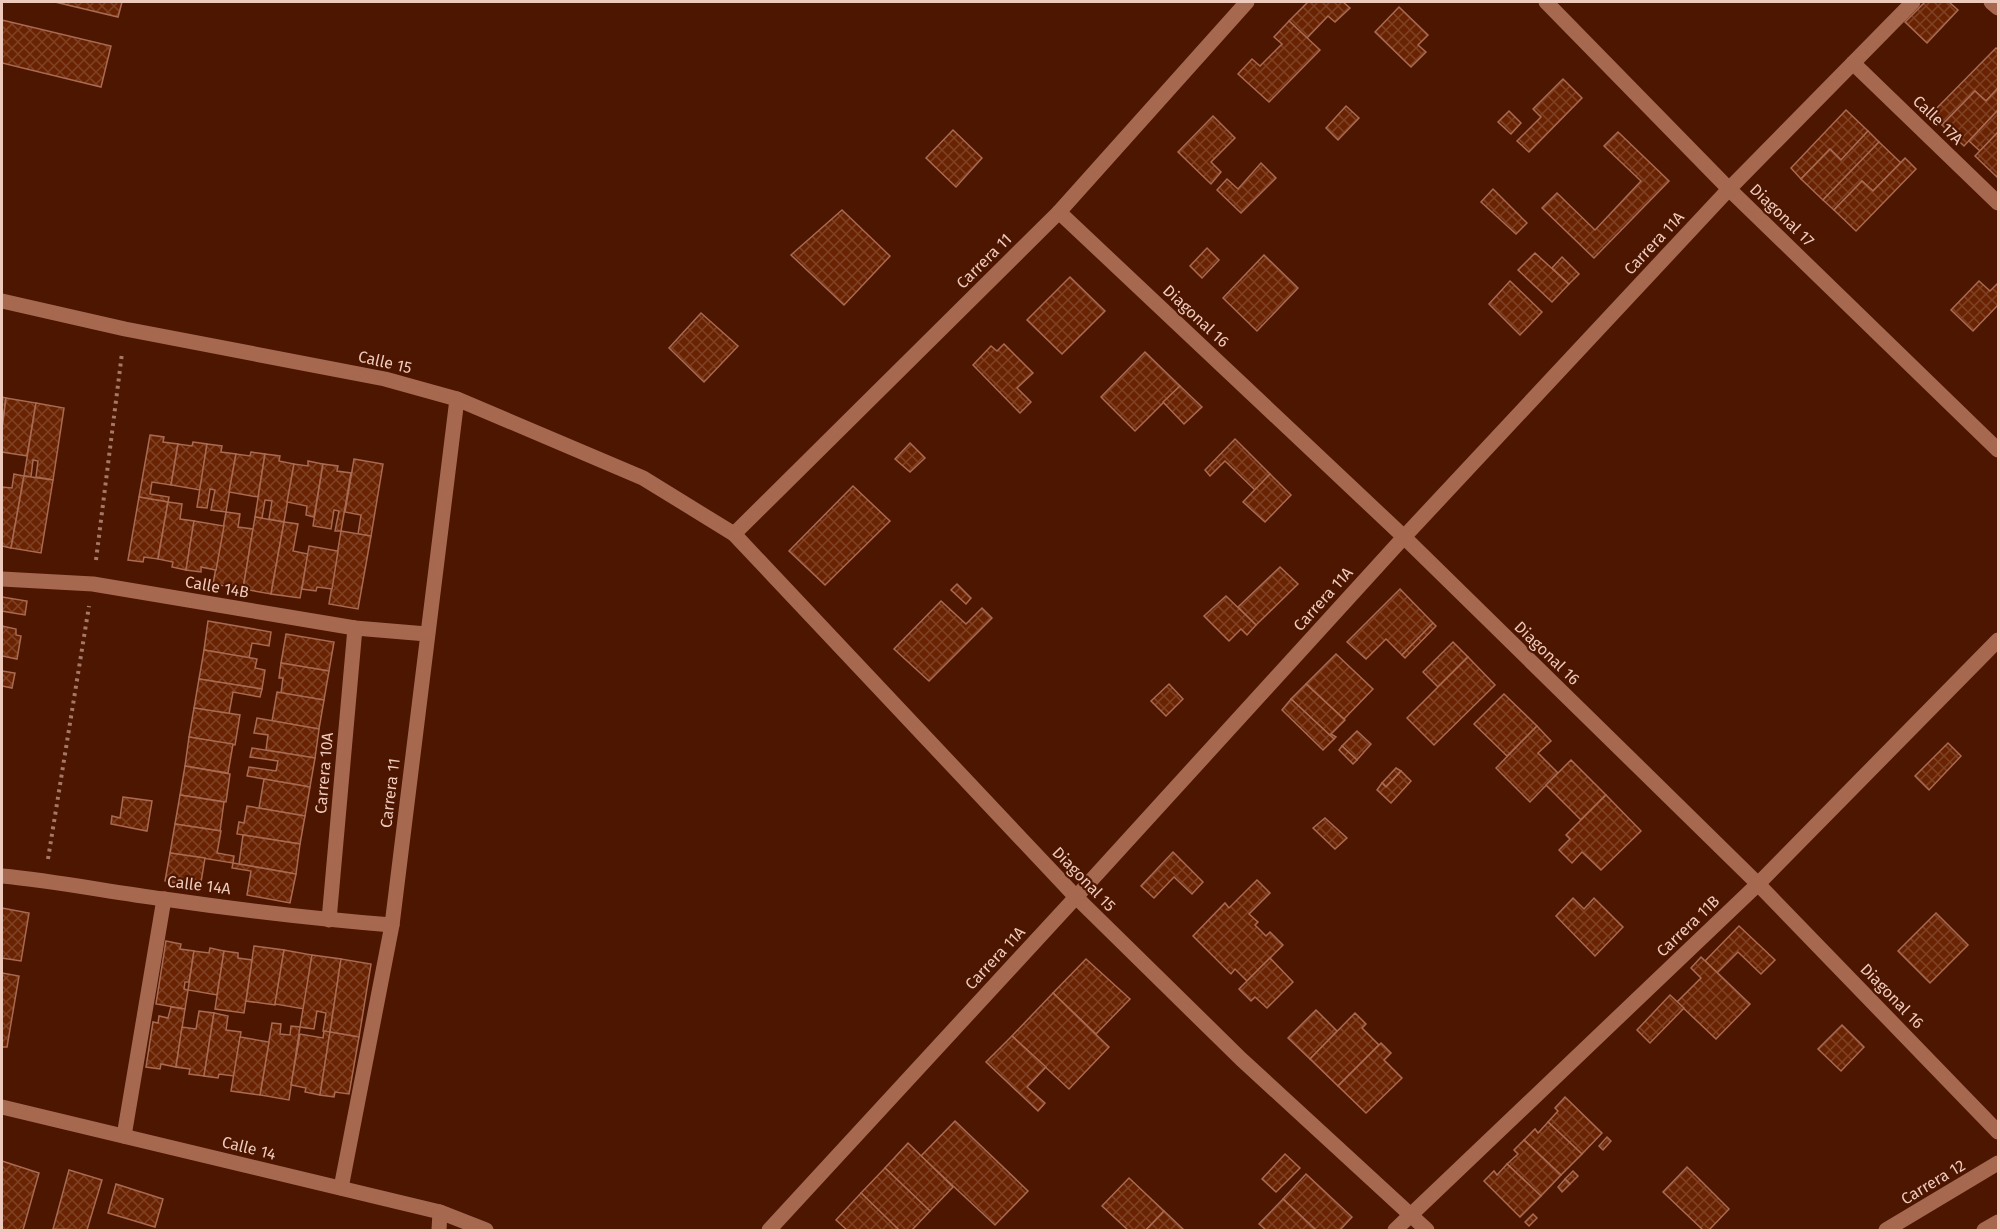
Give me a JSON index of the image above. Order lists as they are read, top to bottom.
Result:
{
  "streets": {
    "street": [
      "Calle 17A",
      "Diagonal 17",
      "Carrera 11A",
      "Carrera 11",
      "Diagonal 16",
      "Calle 15",
      "Calle 14B",
      "Carrera 10A",
      "Diagonal 15",
      "Calle 14A",
      "Carrera 11B",
      "Calle 14",
      "Carrera 12"
    ]
  },
  "crossings": [
    ["Calle 17A", "Carrera 11A"],
    ["Diagonal 17", "Carrera 11A"],
    ["Carrera 11A", "Diagonal 16"],
    ["Carrera 11A", "Diagonal 15"],
    ["Carrera 11", "Diagonal 16"],
    ["Carrera 11", "Calle 15"],
    ["Carrera 11", "Calle 14B"],
    ["Carrera 11", "Diagonal 15"],
    ["Carrera 11", "Calle 14A"],
    ["Carrera 11", "Calle 14"],
    ["Diagonal 16", "Carrera 11B"],
    ["Calle 15", "Diagonal 15"],
    ["Calle 14B", "Carrera 10A"],
    ["Carrera 10A", "Calle 14A"],
    ["Diagonal 15", "Carrera 11B"]
  ]
}
